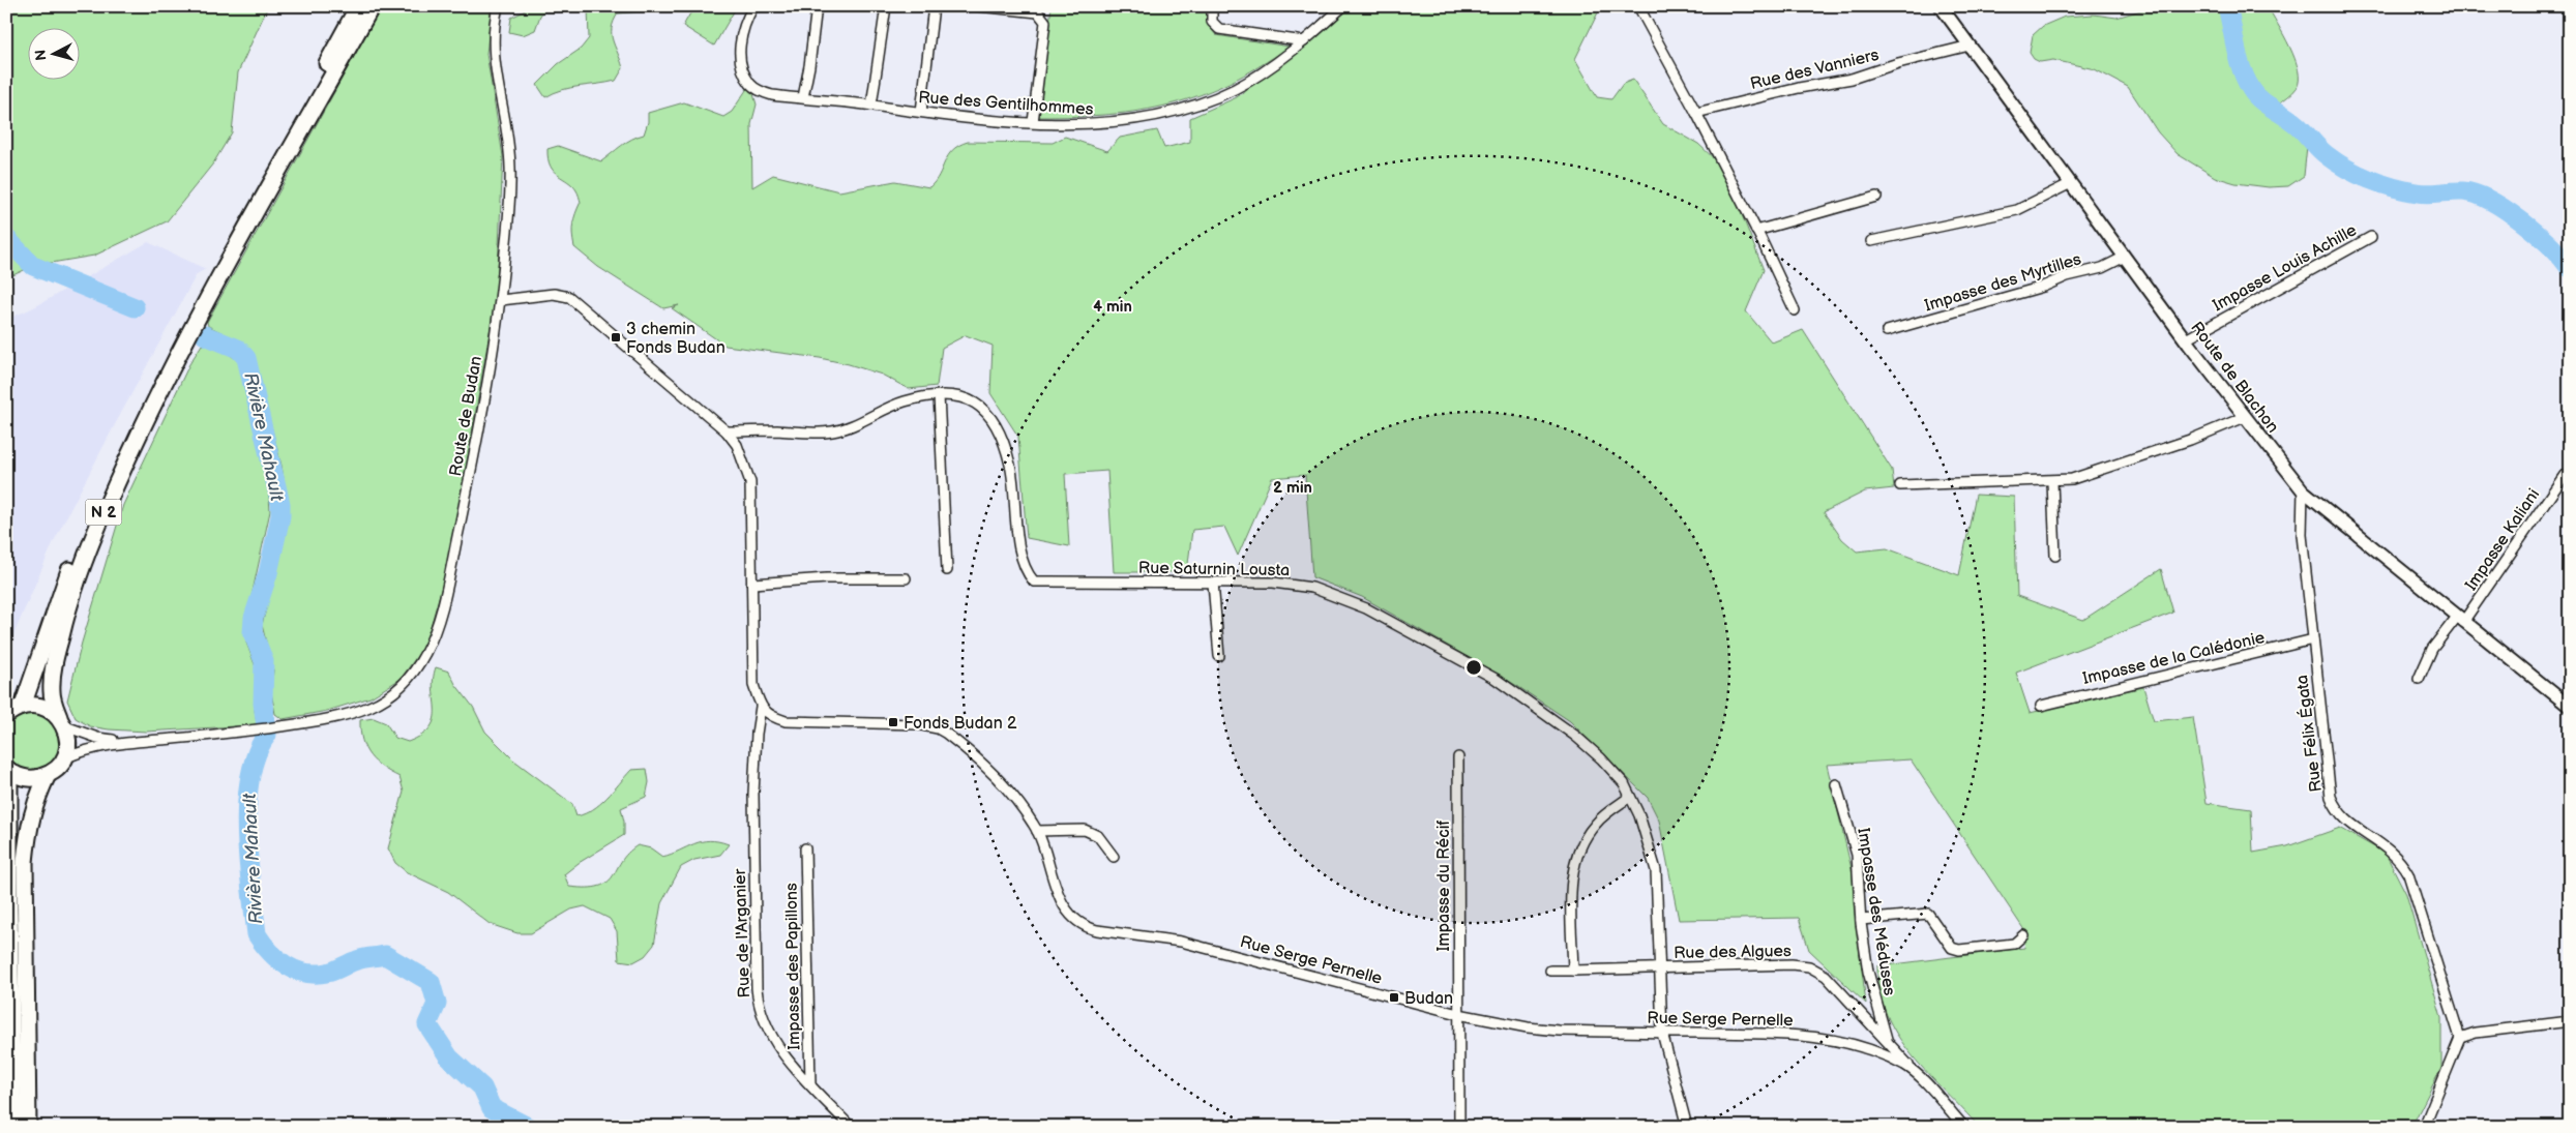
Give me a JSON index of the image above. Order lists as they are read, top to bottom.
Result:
{
  "streets": {
    "highway": ["N 2"],
    "street": [
      "Rue des Vanniers",
      "Rue des Gentilhommes",
      "Impasse Louis Achille",
      "Impasse des Myrtilles",
      "Route de Blachon",
      "Route de Budan",
      "Impasse Kaliani",
      "Rue Saturnin Lousta",
      "Impasse de la Calédonie",
      "Rue Félix Égata",
      "Impasse du Récif",
      "Impasse des Méduses",
      "Rue de l'Arganier",
      "Rue des Algues",
      "Rue Serge Pernelle",
      "Impasse des Papillons"
    ]
  },
  "crossings": [
    ["Rue des Vanniers", "Route de Blachon"],
    ["Impasse Louis Achille", "Route de Blachon"],
    ["Impasse des Myrtilles", "Route de Blachon"],
    ["Route de Blachon", "Impasse Kaliani"],
    ["Route de Blachon", "Rue Félix Égata"],
    ["Rue Saturnin Lousta", "Rue des Algues"],
    ["Rue Saturnin Lousta", "Rue Serge Pernelle"],
    ["Impasse de la Calédonie", "Rue Félix Égata"],
    ["Impasse du Récif", "Rue Serge Pernelle"],
    ["Impasse des Méduses", "Rue des Algues"],
    ["Rue de l'Arganier", "Rue Serge Pernelle"],
    ["Rue de l'Arganier", "Impasse des Papillons"],
    ["Rue des Algues", "Rue Serge Pernelle"]
  ],
  "water": ["Rivière Mahault"],
  "places": {
    "transit": ["3 chemin Fonds Budan", "Fonds Budan 2", "Budan"]
  },
  "north": "left",
  "rings": ["4 min", "2 min"]
}
